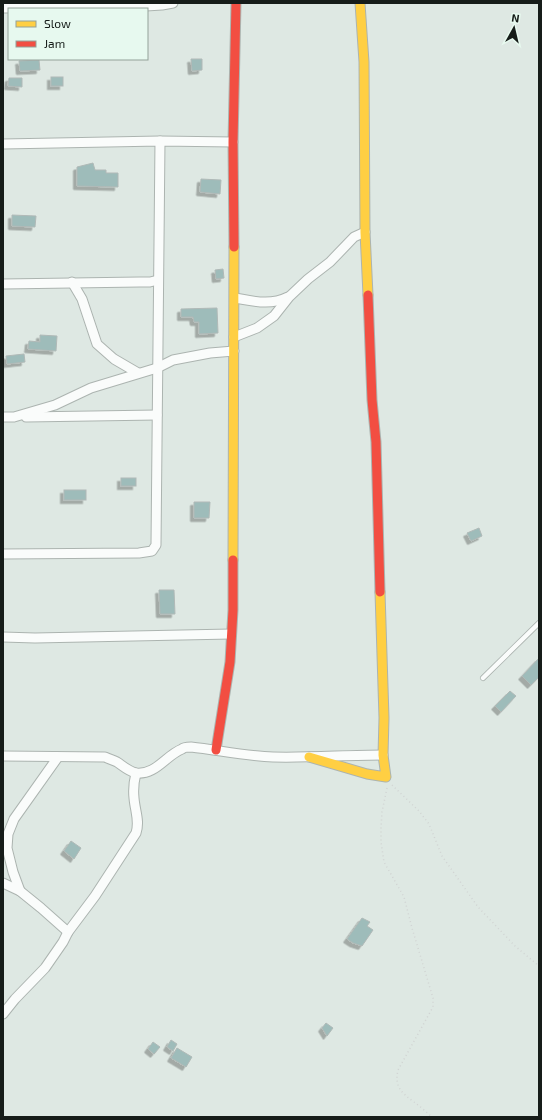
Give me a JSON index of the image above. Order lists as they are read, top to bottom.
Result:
{
  "legend": ["Slow", "Jam"],
  "north": "top"
}
